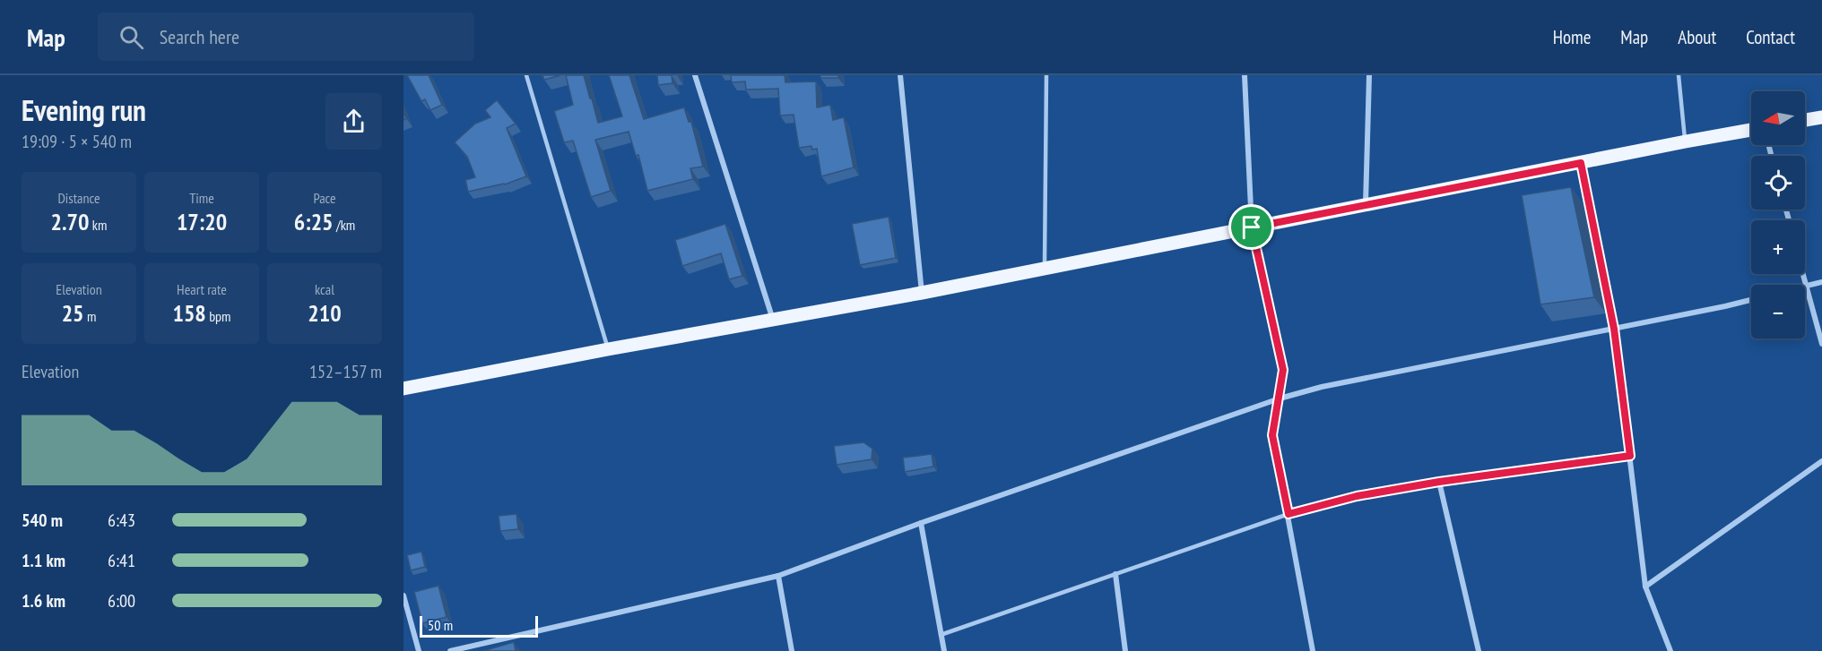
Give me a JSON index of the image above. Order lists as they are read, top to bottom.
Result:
{
  "scale_bar": "50 m",
  "north": "left",
  "page": {
    "header": "Map",
    "search": "Search here",
    "nav": [
      "Home",
      "Map",
      "About",
      "Contact"
    ],
    "heading": ["Evening run", "19:09 · 5 × 540 m"],
    "map_buttons": ["+", "−"],
    "stats": [
      ["Distance", "2.70 km"],
      ["Time", "17:20"],
      ["Pace", "6:25 /km"],
      ["Elevation", "25 m"],
      ["Heart rate", "158 bpm"],
      ["kcal", "210"]
    ],
    "chart": ["Elevation", "152–157 m"],
    "list": [
      {
        "name": "540 m",
        "note": "6:43"
      },
      {
        "name": "1.1 km",
        "note": "6:41"
      },
      {
        "name": "1.6 km",
        "note": "6:00"
      }
    ],
    "scale": "50 m"
  }
}
